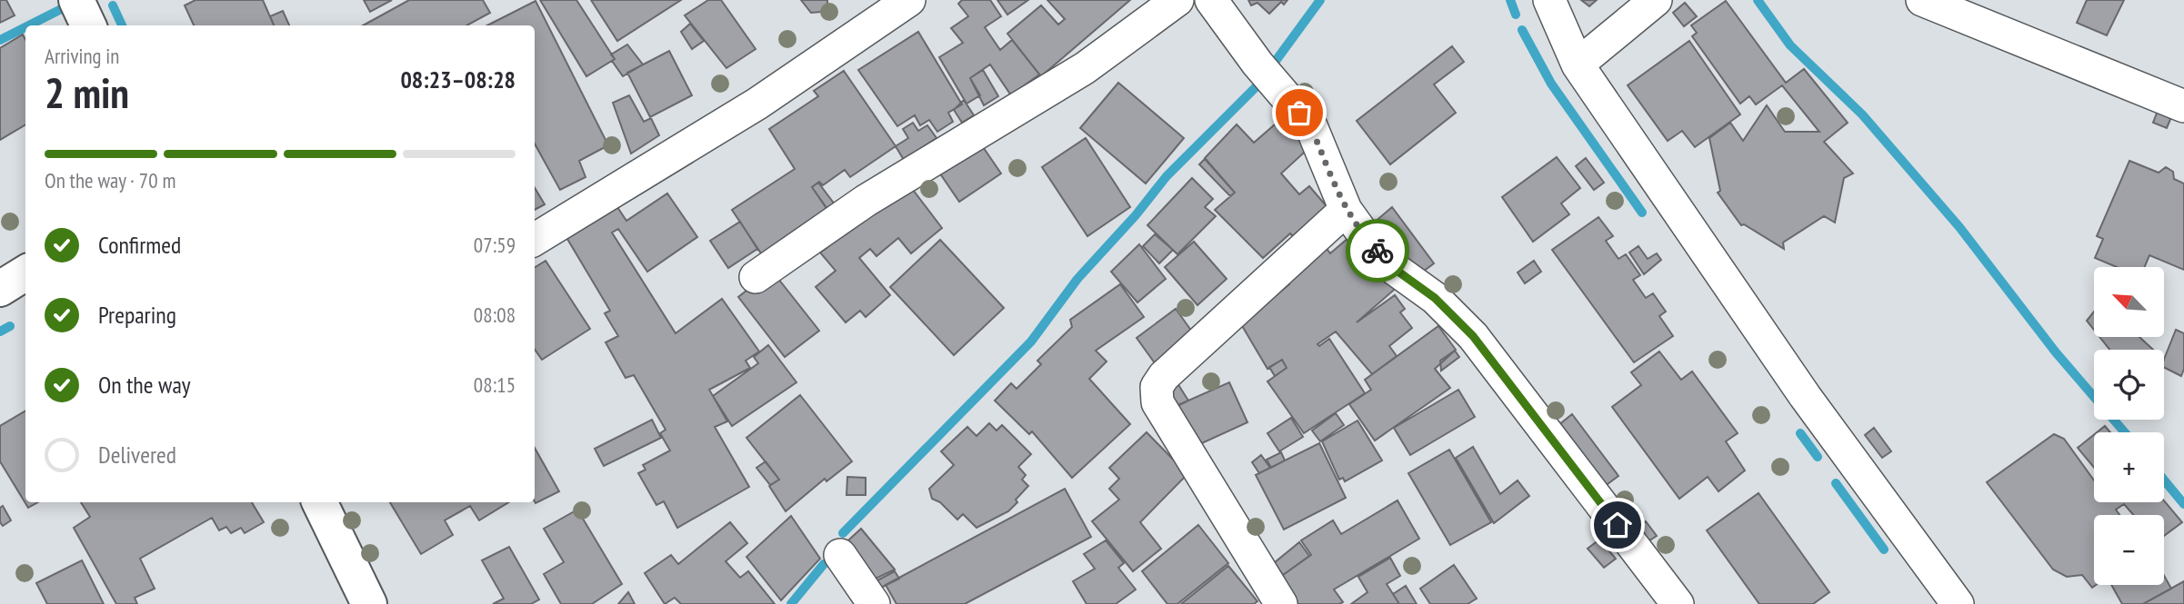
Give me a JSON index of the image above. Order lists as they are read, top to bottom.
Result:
{
  "north": "top left",
  "page": {
    "heading": ["2 min", "Arriving in", "08:23–08:28"],
    "bar": "On the way · 70 m",
    "list": [
      ["Confirmed", "07:59"],
      ["Preparing", "08:08"],
      ["On the way", "08:15"],
      "Delivered"
    ],
    "map_buttons": ["+", "−"]
  }
}
